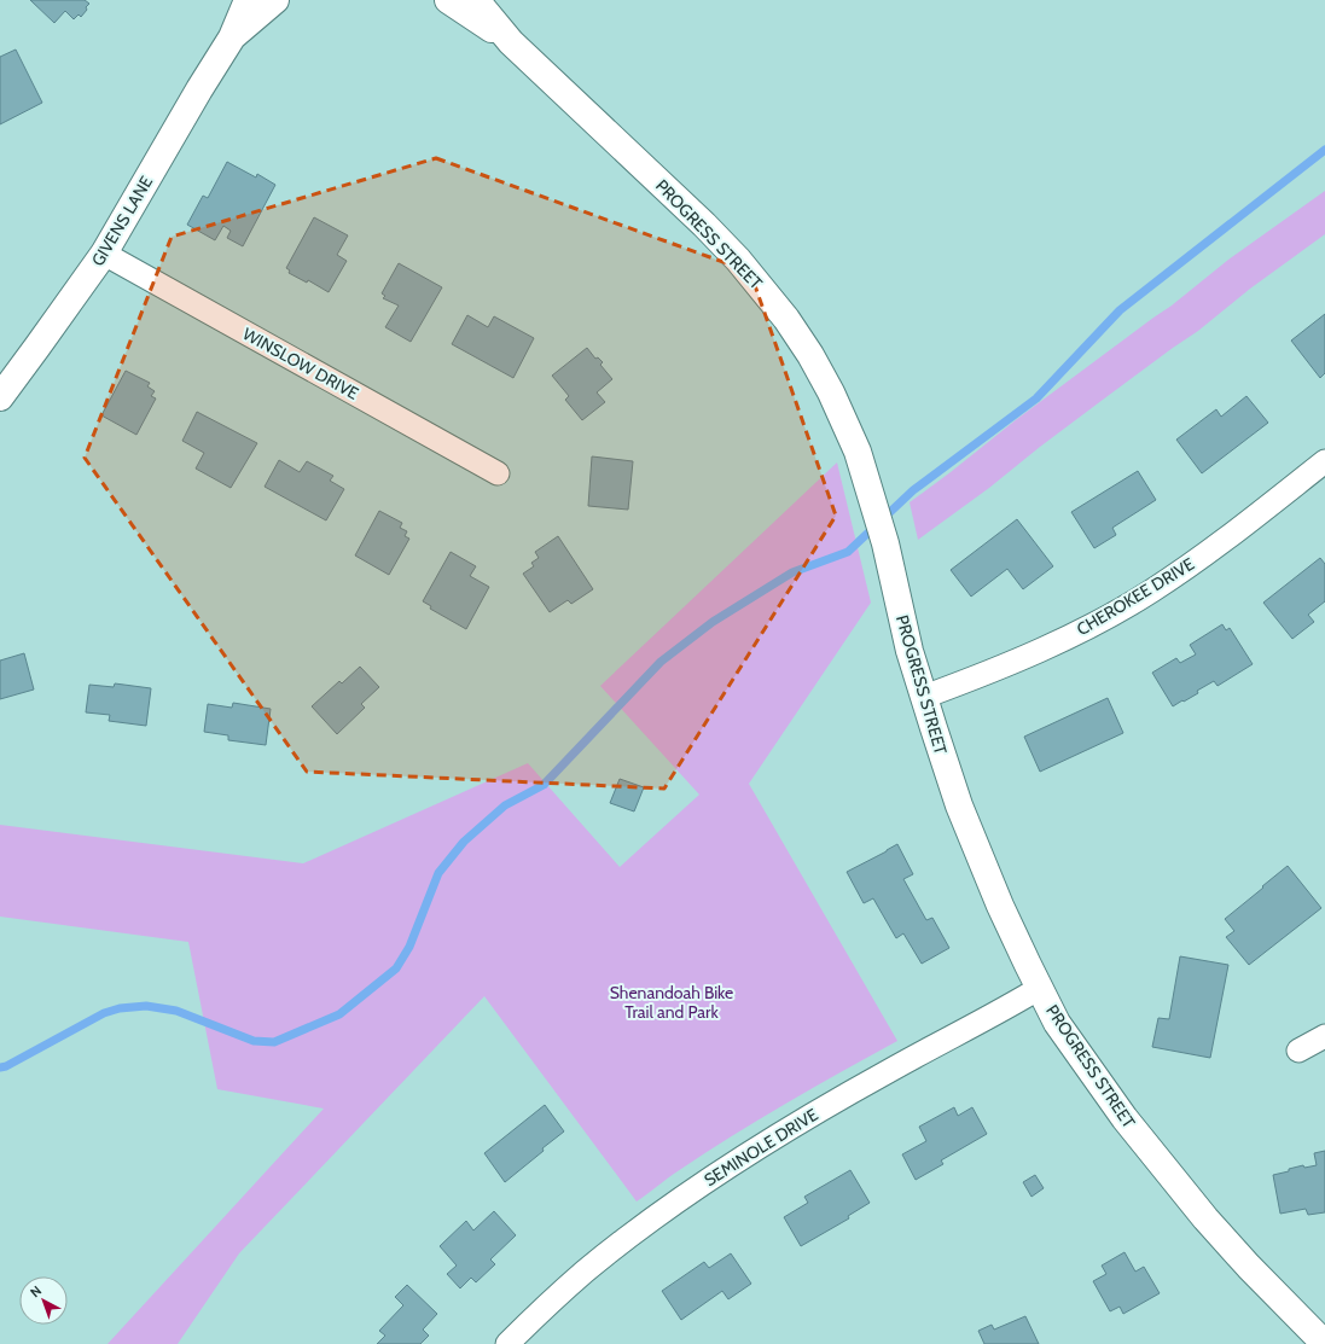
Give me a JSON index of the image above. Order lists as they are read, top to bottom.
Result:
{
  "streets": {
    "street": [
      "GIVENS LANE",
      "PROGRESS STREET",
      "WINSLOW DRIVE",
      "CHEROKEE DRIVE",
      "SEMINOLE DRIVE"
    ]
  },
  "crossings": [
    ["GIVENS LANE", "WINSLOW DRIVE"],
    ["PROGRESS STREET", "CHEROKEE DRIVE"],
    ["PROGRESS STREET", "SEMINOLE DRIVE"]
  ],
  "parks": ["Shenandoah Bike Trail and Park"],
  "north": "top left"
}
